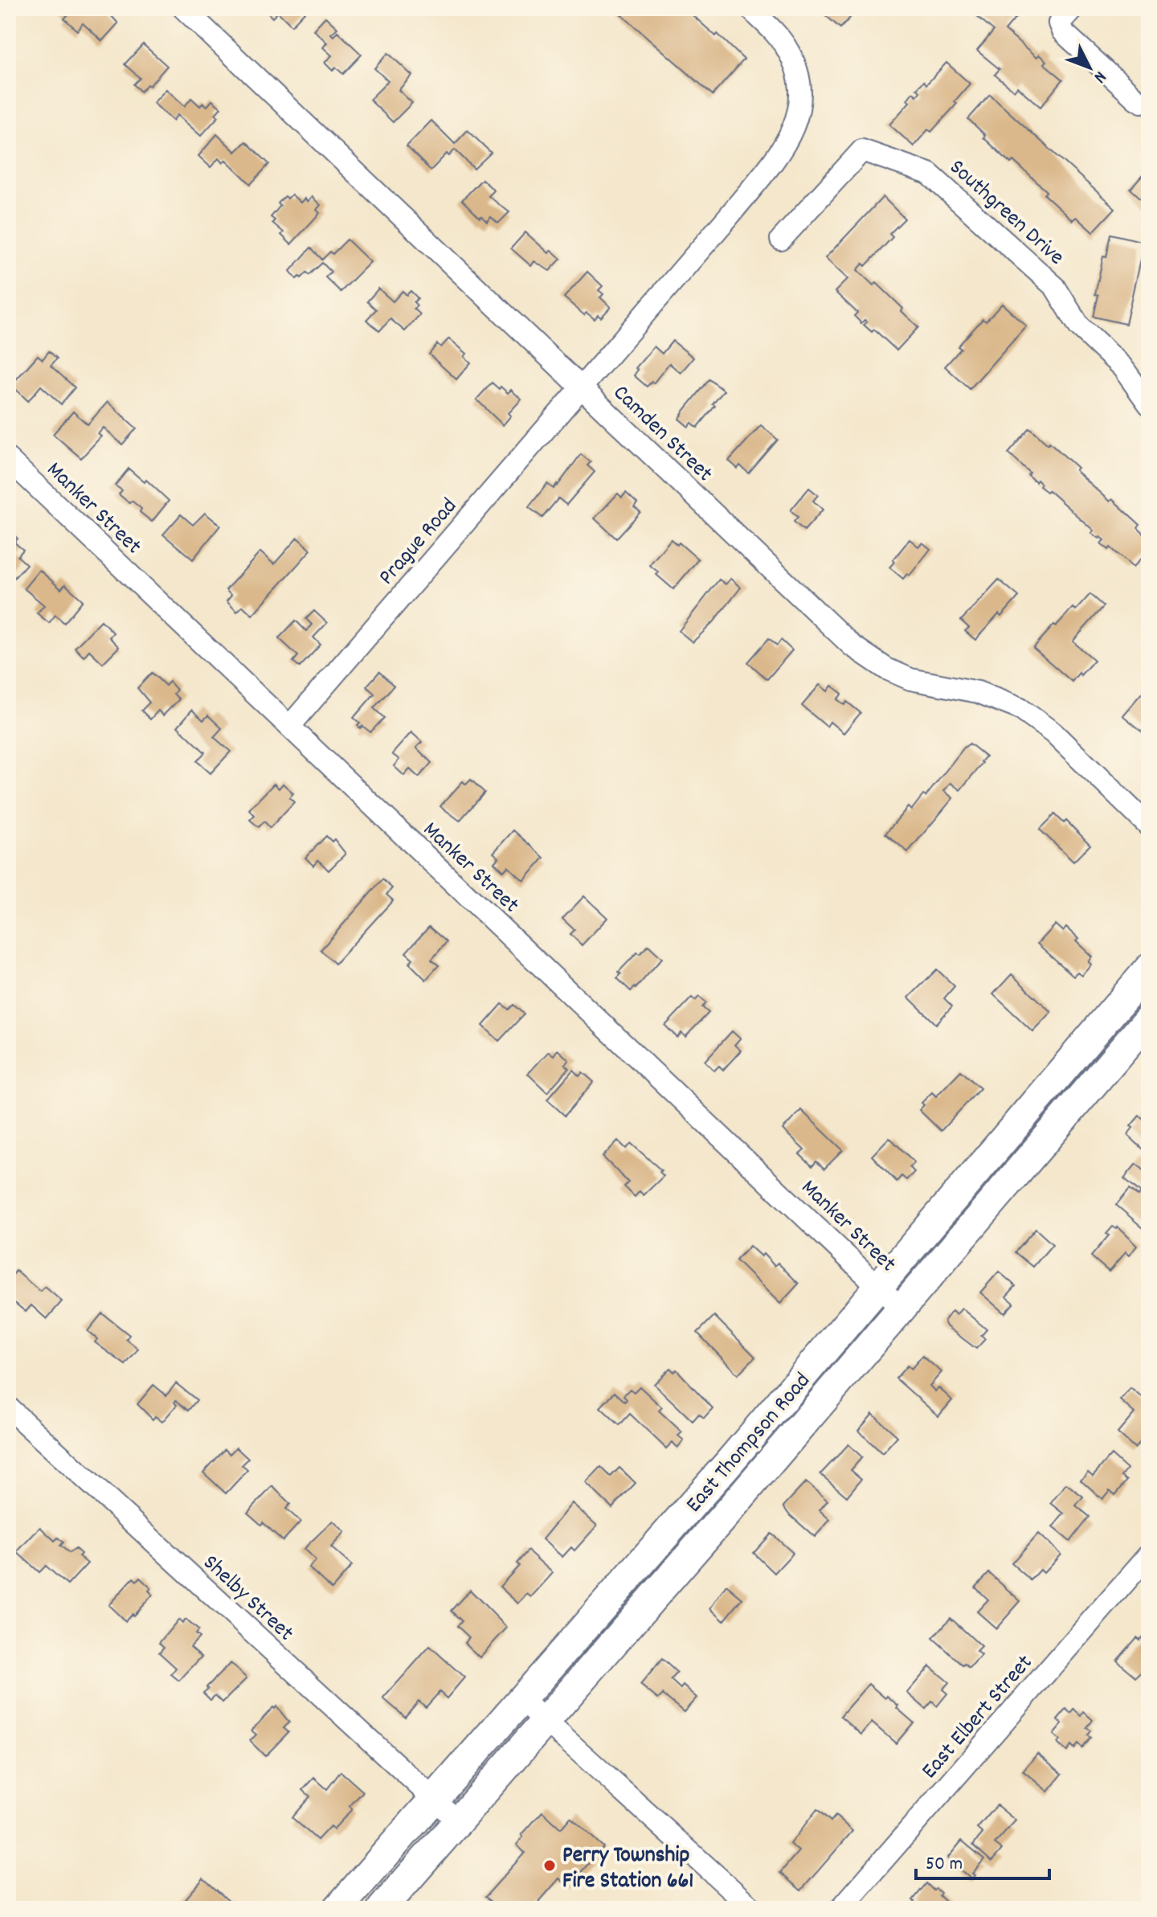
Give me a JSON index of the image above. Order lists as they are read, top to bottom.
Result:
{
  "streets": {
    "main road": ["East Thompson Road"],
    "street": [
      "Southgreen Drive",
      "Camden Street",
      "Manker Street",
      "Prague Road",
      "Shelby Street",
      "East Elbert Street"
    ]
  },
  "crossings": [
    ["Camden Street", "Prague Road"],
    ["Manker Street", "Prague Road"],
    ["Manker Street", "East Thompson Road"],
    ["East Thompson Road", "Shelby Street"]
  ],
  "places": ["Perry Township Fire Station 661"],
  "scale_bar": "50 m",
  "north": "bottom right"
}
